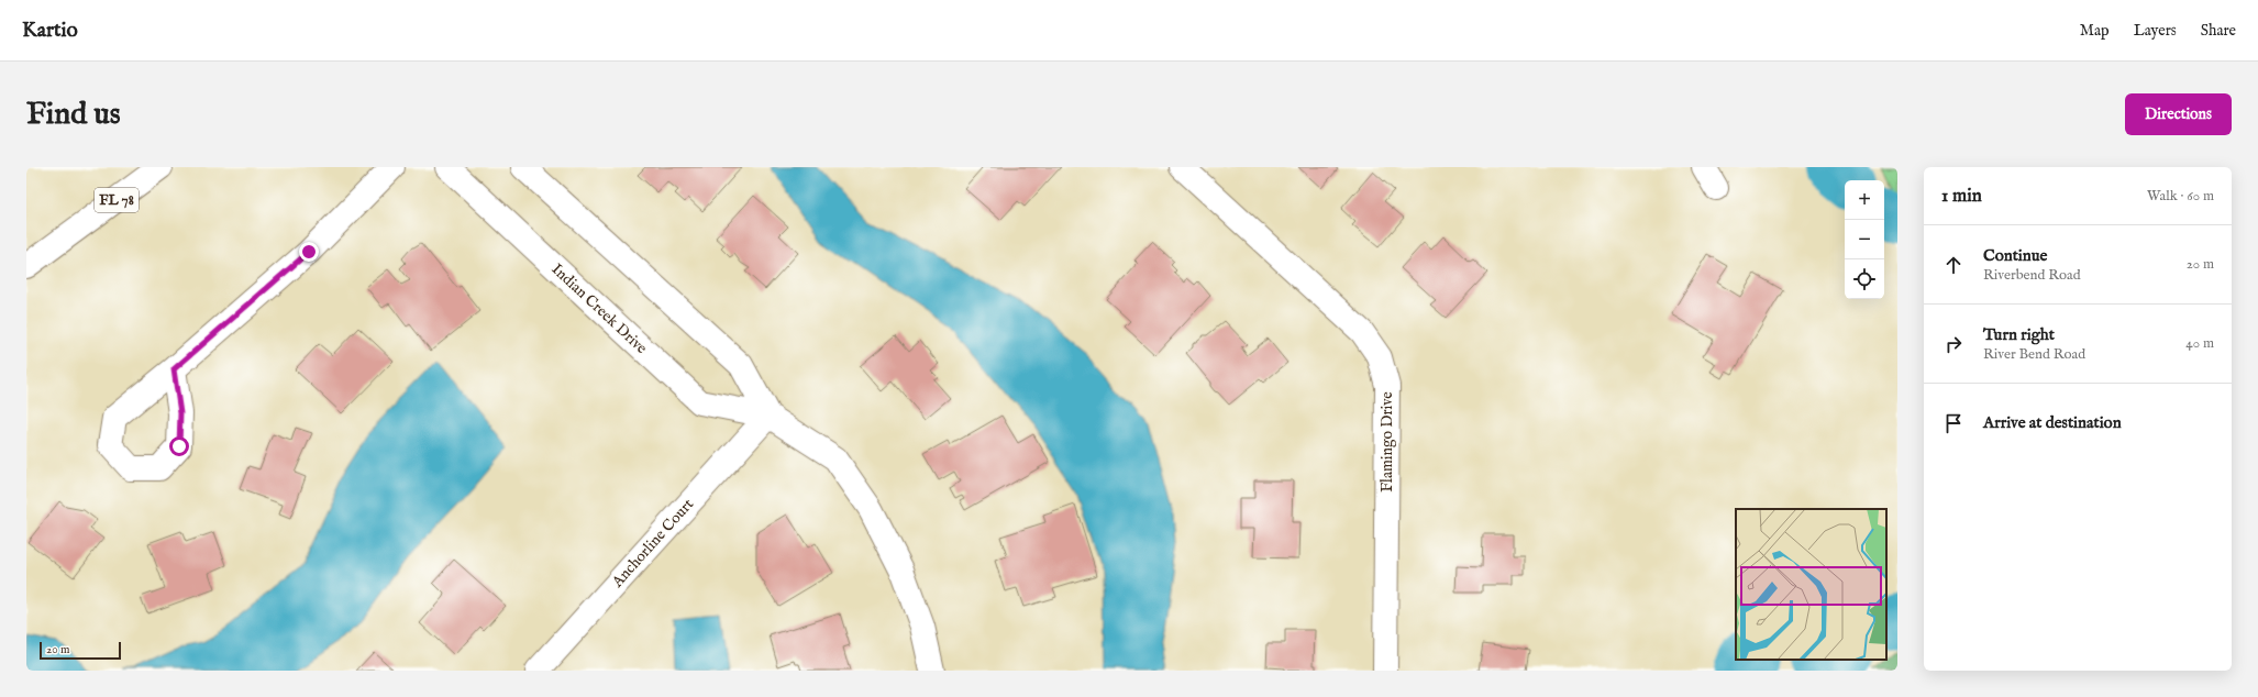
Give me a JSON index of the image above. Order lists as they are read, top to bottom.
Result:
{
  "streets": {
    "street": [
      "FL 78",
      "Indian Creek Drive",
      "Flamingo Drive",
      "Anchorline Court"
    ]
  },
  "crossings": [
    ["Indian Creek Drive", "Anchorline Court"]
  ],
  "scale_bar": "20 m",
  "page": {
    "header": "Kartio",
    "nav": ["Map", "Layers", "Share"],
    "buttons": "Directions",
    "title": "Find us",
    "heading": ["1 min", "Walk · 60 m"],
    "map_buttons": ["+", "−"],
    "list": [
      ["Continue", "Riverbend Road", "20 m"],
      ["Turn right", "River Bend Road", "40 m"],
      "Arrive at destination"
    ],
    "scale": "20 m"
  }
}
